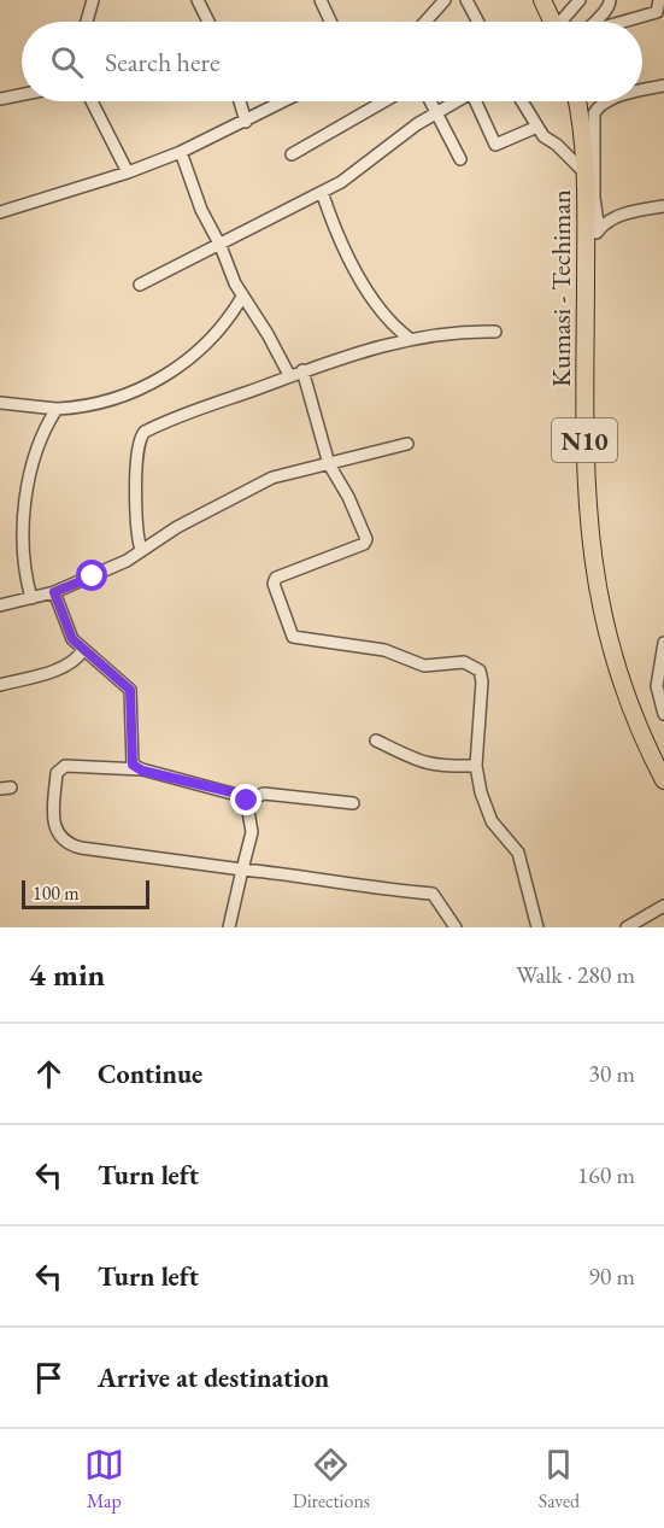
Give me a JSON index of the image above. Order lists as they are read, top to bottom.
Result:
{
  "streets": {
    "highway": ["Kumasi - Techiman", "N10"]
  },
  "scale_bar": "100 m",
  "page": {
    "search": "Search here",
    "scale": "100 m",
    "heading": ["4 min", "Walk · 280 m"],
    "list": [
      ["Continue", "30 m"],
      ["Turn left", "160 m"],
      ["Turn left", "90 m"],
      "Arrive at destination"
    ],
    "nav": ["Map", "Directions", "Saved"]
  }
}
